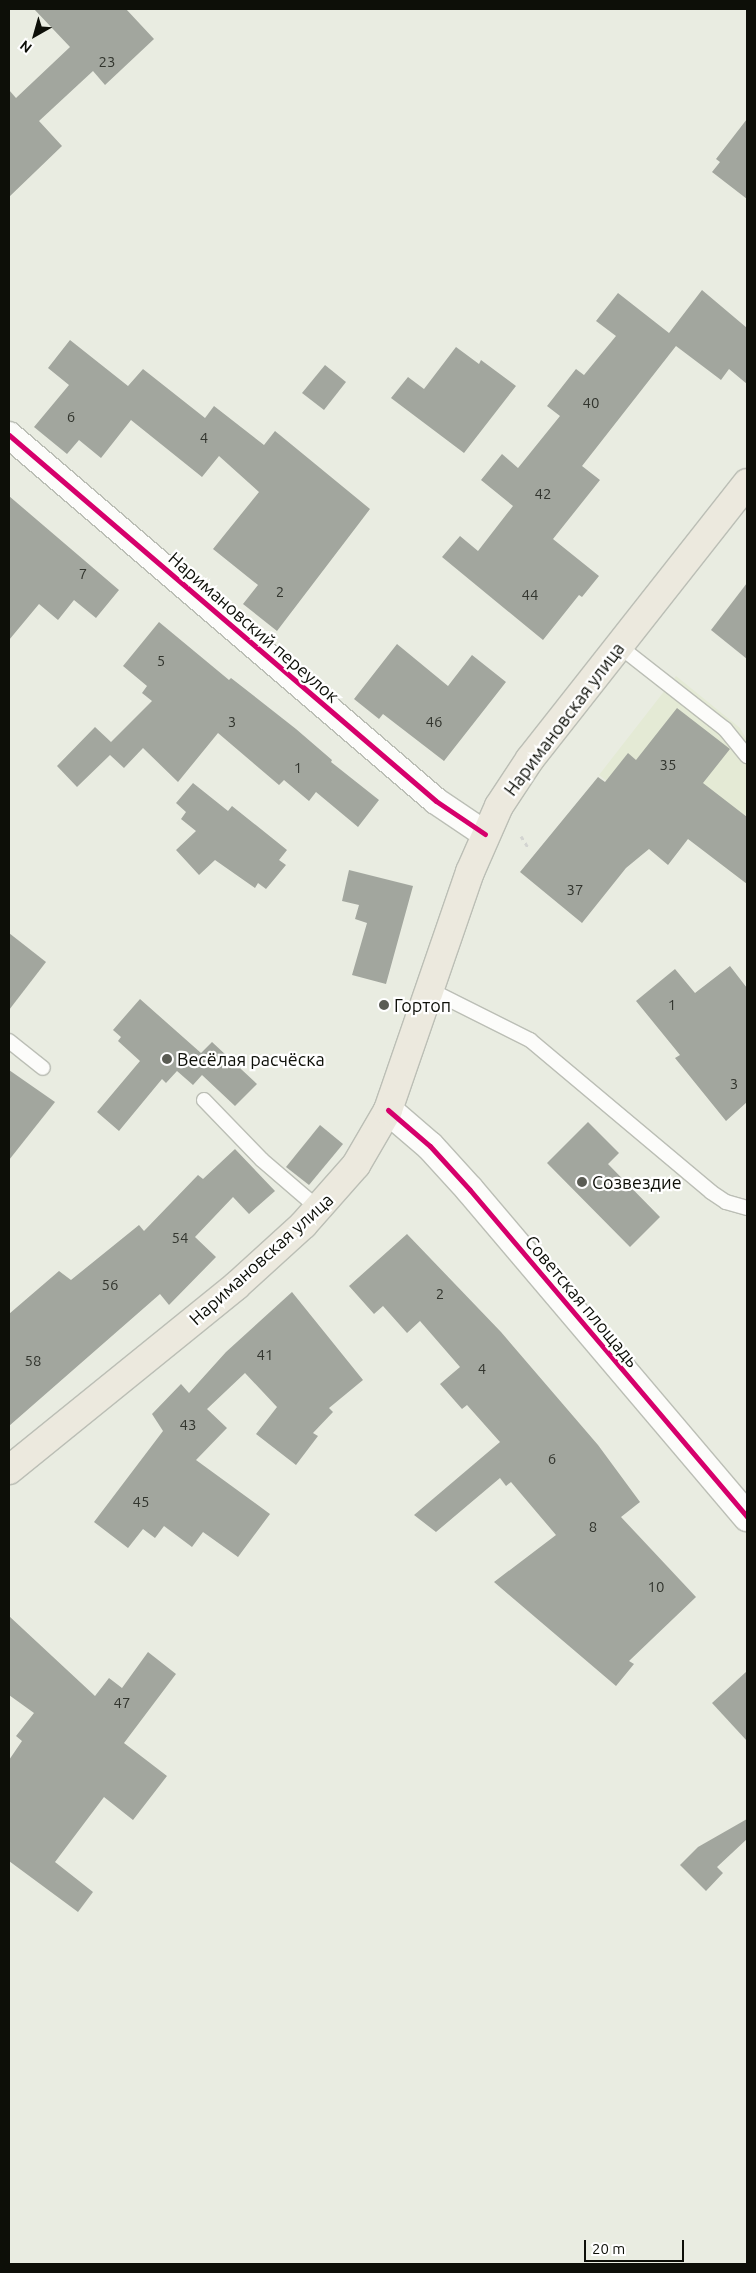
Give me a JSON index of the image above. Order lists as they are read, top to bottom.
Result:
{
  "streets": {
    "main road": ["Наримановская улица"],
    "street": ["Наримановский переулок", "Советская площадь"]
  },
  "crossings": [
    ["Наримановский переулок", "Наримановская улица"],
    ["Наримановская улица", "Советская площадь"]
  ],
  "places": ["Гортоп", "Весёлая расчёска", "Созвездие"],
  "house_numbers": [
    "23",
    "40",
    "6",
    "4",
    "42",
    "7",
    "2",
    "44",
    "5",
    "3",
    "46",
    "35",
    "1",
    "37",
    "1",
    "3",
    "54",
    "56",
    "2",
    "41",
    "58",
    "4",
    "43",
    "6",
    "45",
    "8",
    "10",
    "47"
  ],
  "scale_bar": "20 m",
  "north": "bottom left"
}
